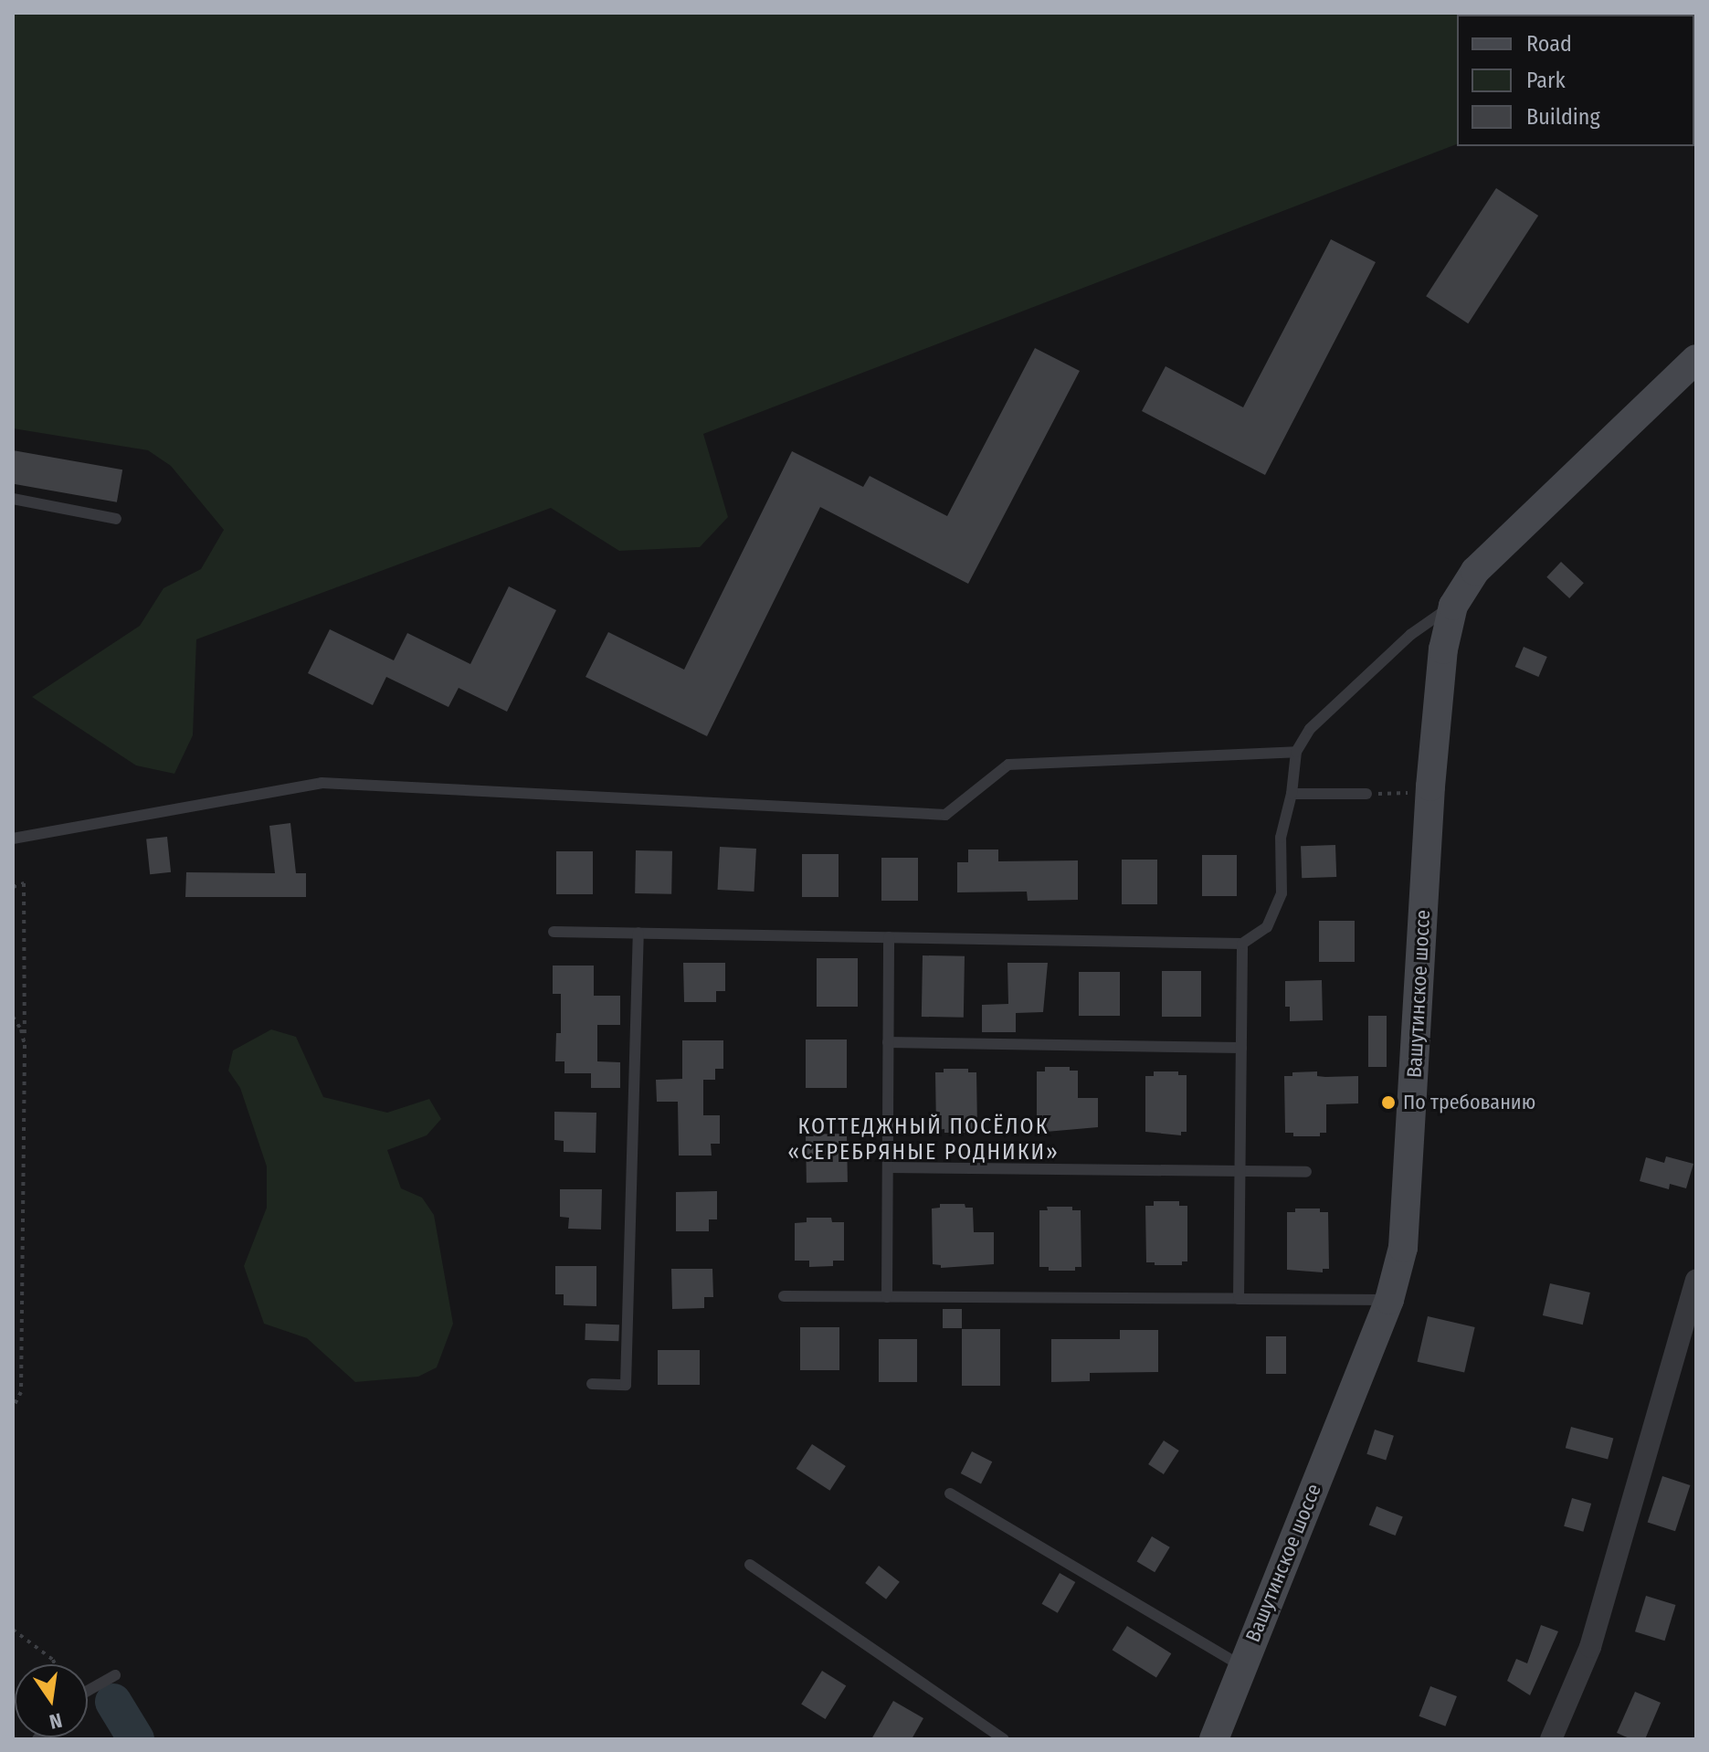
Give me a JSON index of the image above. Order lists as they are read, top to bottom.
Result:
{
  "streets": {
    "street": ["Вашутинское шоссе"]
  },
  "districts": ["КОТТЕДЖНЫЙ ПОСЁЛОК «СЕРЕБРЯНЫЕ РОДНИКИ»"],
  "places": ["По требованию"],
  "legend": ["Road", "Park", "Building"],
  "north": "bottom"
}
